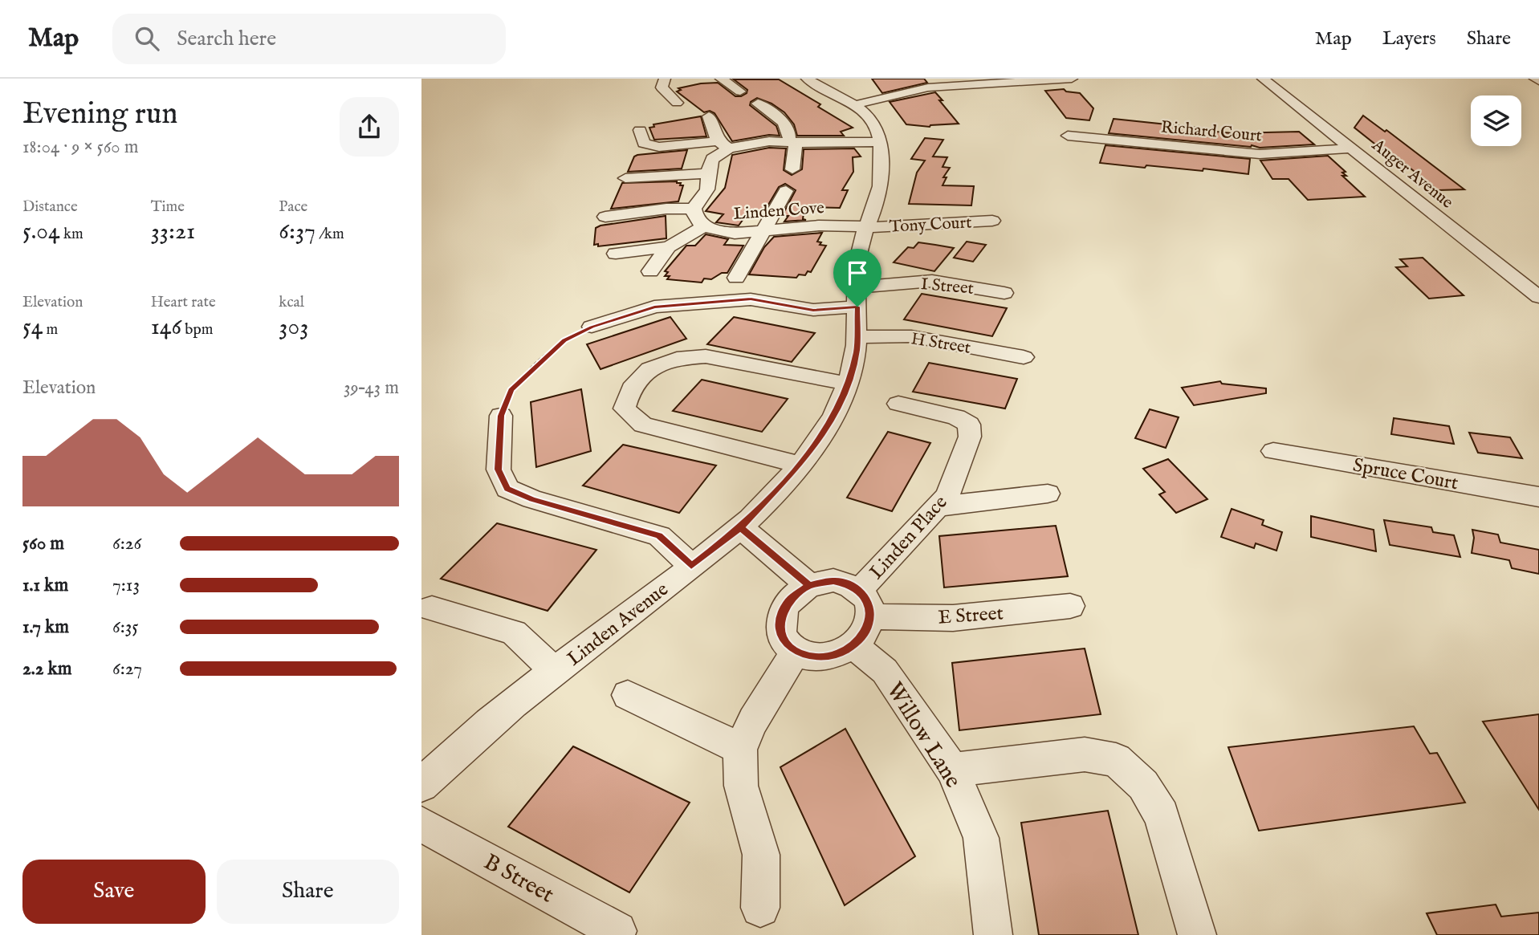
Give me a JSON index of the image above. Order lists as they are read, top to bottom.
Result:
{
  "streets": {
    "street": [
      "Richard Court",
      "Auger Avenue",
      "Linden Cove",
      "Tony Court",
      "I Street",
      "H Street",
      "Spruce Court",
      "Linden Place",
      "E Street",
      "Linden Avenue",
      "Willow Lane",
      "B Street"
    ]
  },
  "crossings": [
    ["Richard Court", "Auger Avenue"],
    ["Linden Cove", "Tony Court"],
    ["Linden Cove", "Linden Avenue"],
    ["Tony Court", "Linden Avenue"],
    ["I Street", "Linden Avenue"],
    ["H Street", "Linden Avenue"],
    ["Linden Place", "E Street"],
    ["Linden Place", "Willow Lane"],
    ["E Street", "Willow Lane"]
  ],
  "page": {
    "header": "Map",
    "search": "Search here",
    "nav": ["Map", "Layers", "Share"],
    "heading": ["Evening run", "18:04 · 9 × 560 m"],
    "stats": [
      ["Distance", "5.04 km"],
      ["Time", "33:21"],
      ["Pace", "6:37 /km"],
      ["Elevation", "54 m"],
      ["Heart rate", "146 bpm"],
      ["kcal", "303"]
    ],
    "chart": ["Elevation", "39–43 m"],
    "list": [
      {
        "name": "560 m",
        "note": "6:26"
      },
      {
        "name": "1.1 km",
        "note": "7:13"
      },
      {
        "name": "1.7 km",
        "note": "6:35"
      },
      {
        "name": "2.2 km",
        "note": "6:27"
      }
    ],
    "buttons": ["Save", "Share"]
  }
}
